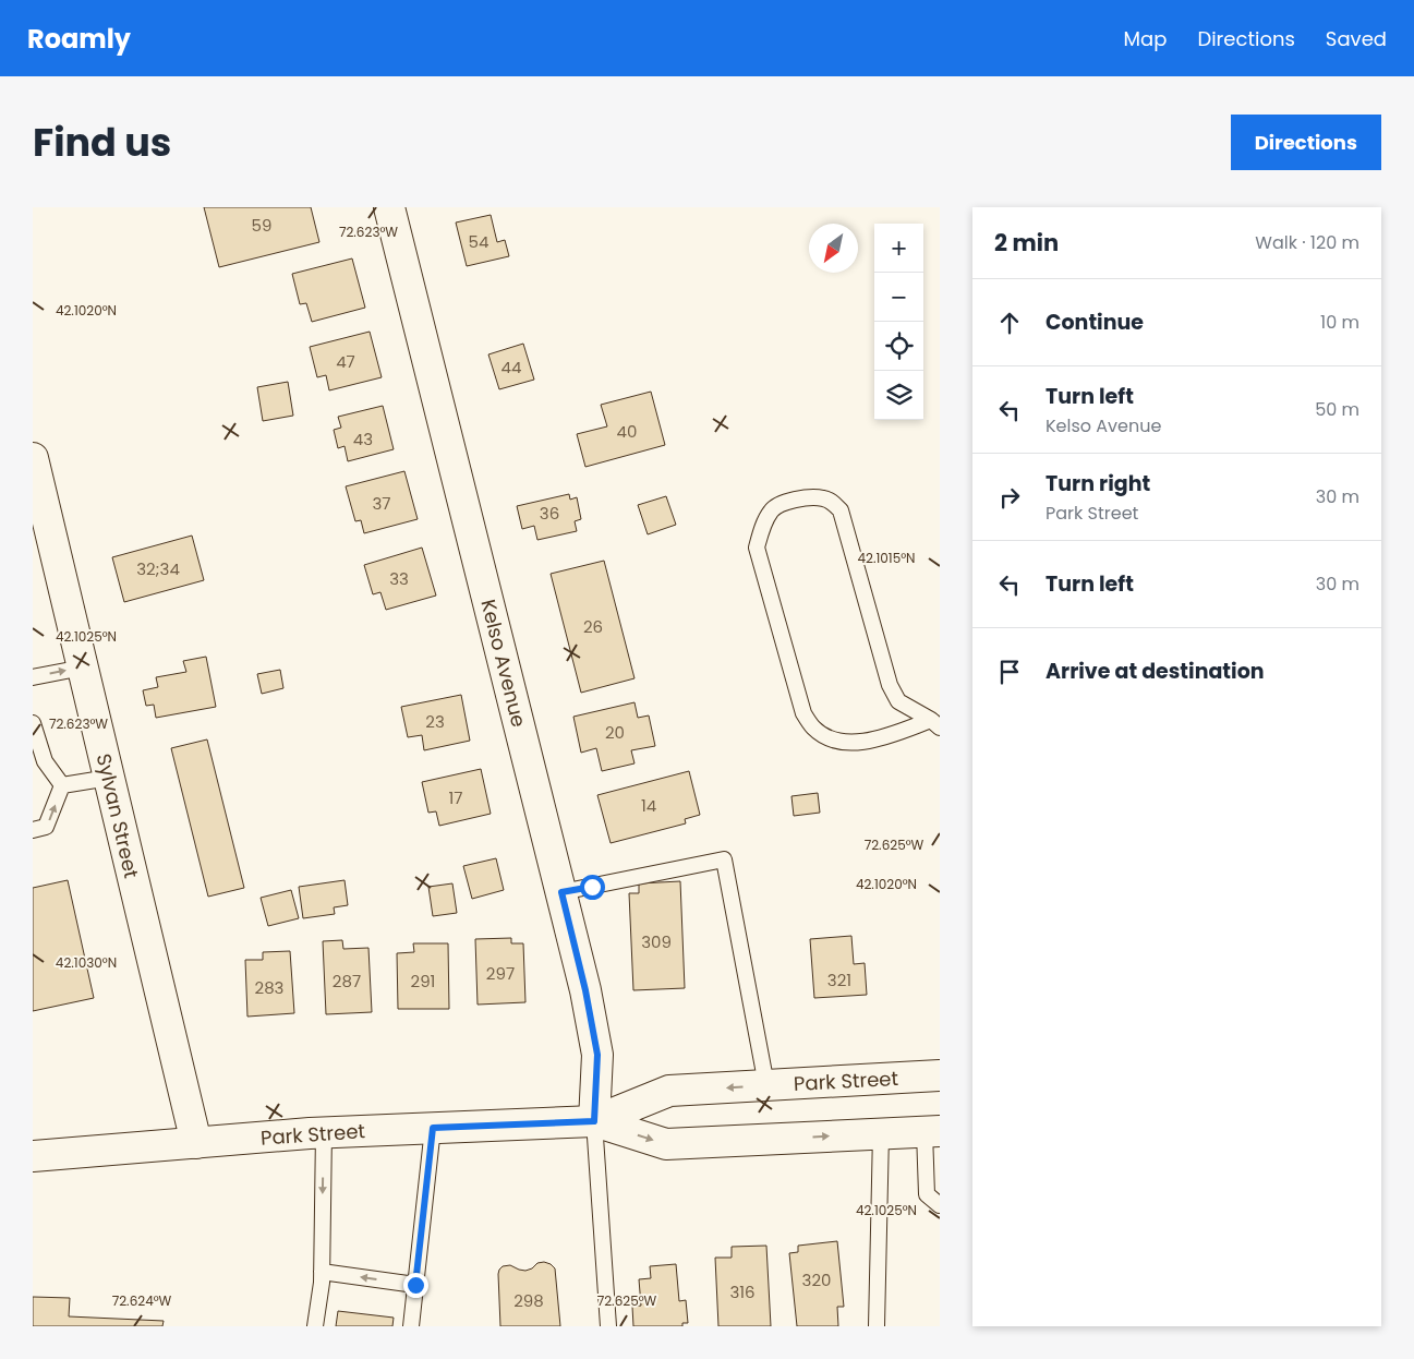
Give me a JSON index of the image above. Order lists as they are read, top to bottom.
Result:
{
  "streets": {
    "street": ["Kelso Avenue", "Sylvan Street", "Park Street"]
  },
  "crossings": [
    ["Kelso Avenue", "Park Street"],
    ["Sylvan Street", "Park Street"]
  ],
  "house_numbers": [
    "59",
    "54",
    "47",
    "44",
    "40",
    "43",
    "37",
    "36",
    "32;34",
    "33",
    "26",
    "23",
    "20",
    "17",
    "14",
    "309",
    "297",
    "321",
    "287",
    "291",
    "283",
    "320",
    "316",
    "298"
  ],
  "north": "bottom left",
  "page": {
    "header": "Roamly",
    "nav": ["Map", "Directions", "Saved"],
    "title": "Find us",
    "buttons": "Directions",
    "heading": ["2 min", "Walk · 120 m"],
    "map_buttons": ["+", "−"],
    "list": [
      ["Continue", "10 m"],
      ["Turn left", "Kelso Avenue", "50 m"],
      ["Turn right", "Park Street", "30 m"],
      ["Turn left", "30 m"],
      "Arrive at destination"
    ]
  },
  "coordinates": [
    "72.623°W",
    "42.1020°N",
    "42.1015°N",
    "42.1025°N",
    "72.625°W",
    "42.1030°N",
    "72.624°W"
  ]
}
